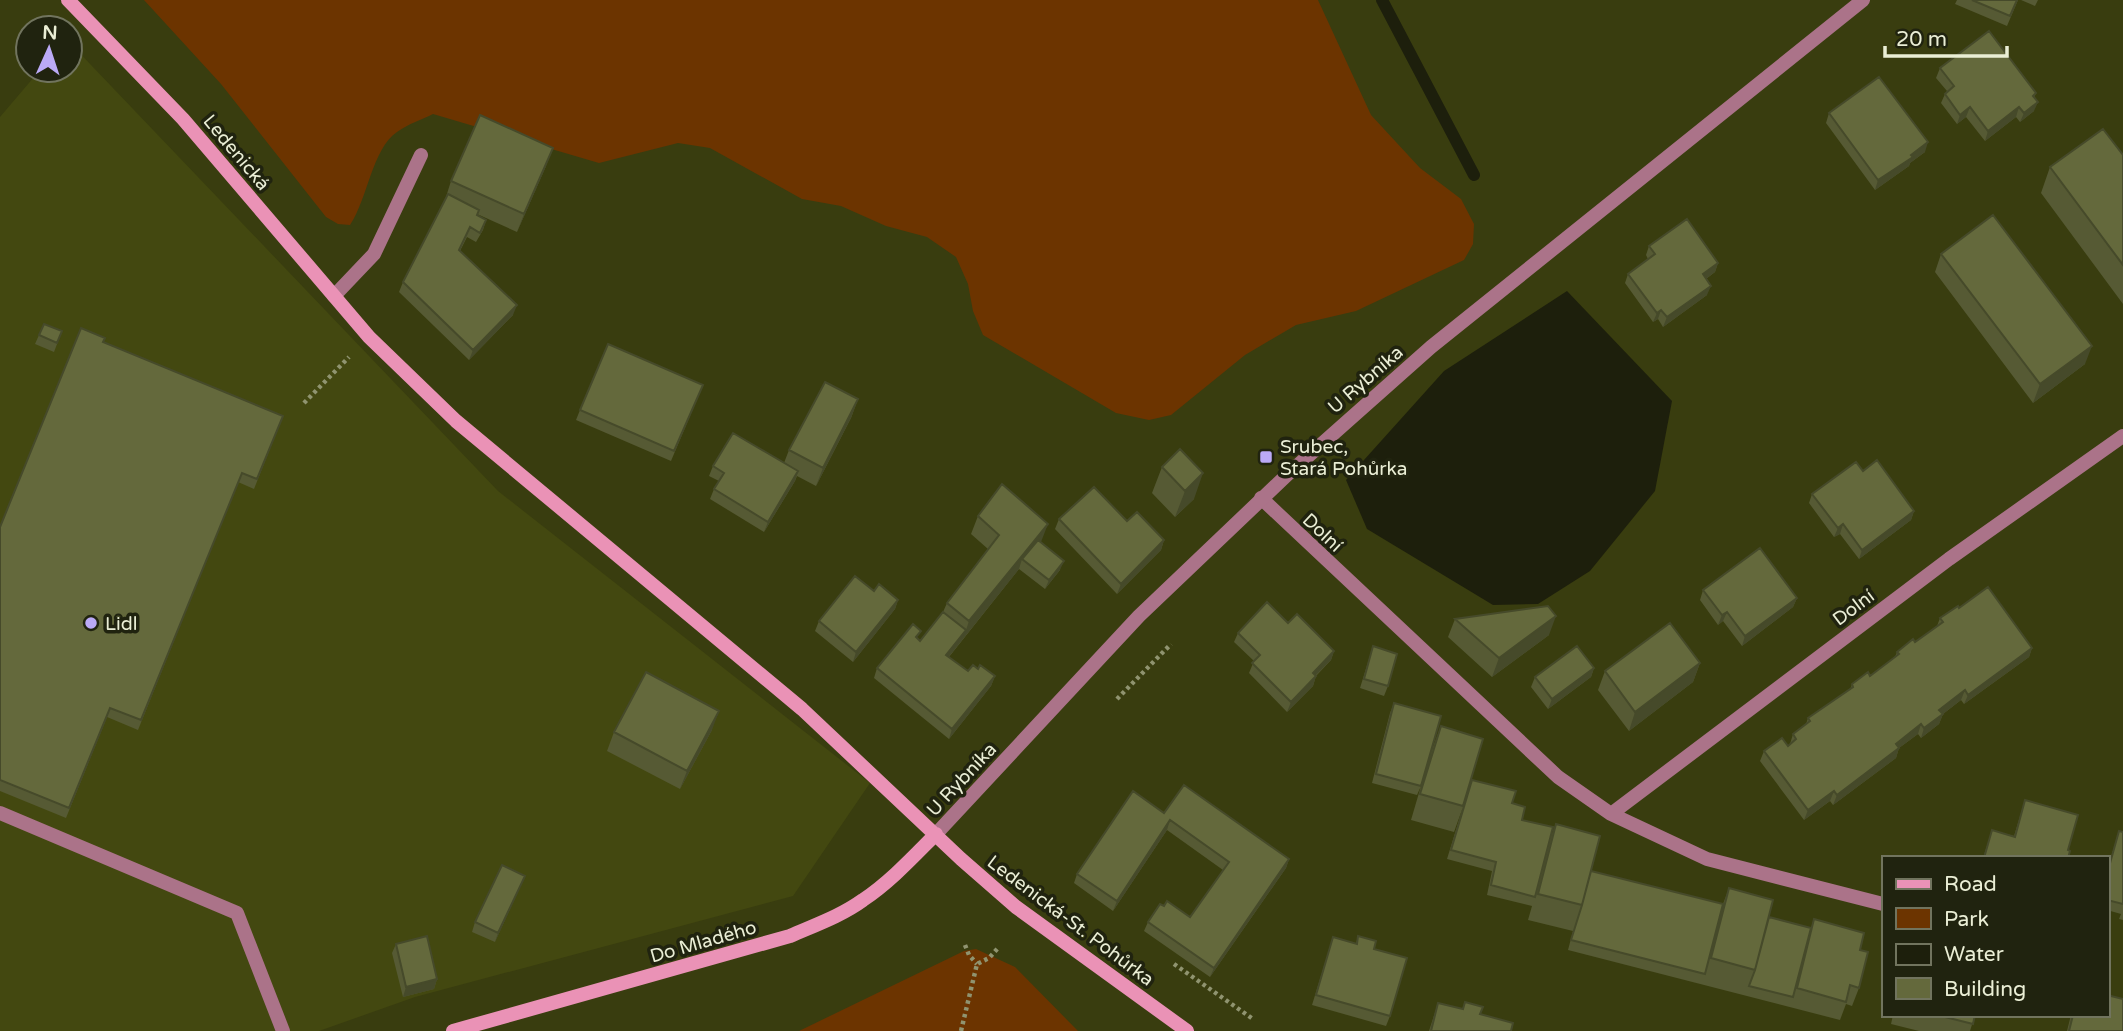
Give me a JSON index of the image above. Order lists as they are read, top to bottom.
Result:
{
  "streets": {
    "main road": ["Ledenická", "Ledenická-St. Pohůrka", "Do Mladého"],
    "street": ["U Rybníka", "Dolní"]
  },
  "crossings": [
    ["Ledenická", "Ledenická-St. Pohůrka"],
    ["U Rybníka", "Dolní"],
    ["U Rybníka", "Ledenická-St. Pohůrka"],
    ["U Rybníka", "Do Mladého"],
    ["Ledenická-St. Pohůrka", "Do Mladého"]
  ],
  "places": {
    "transit": ["Srubec, Stará Pohůrka"],
    "other": ["Lidl"]
  },
  "legend": [
    "Road",
    "Park",
    "Water",
    "Building"
  ],
  "scale_bar": "20 m",
  "north": "top"
}
